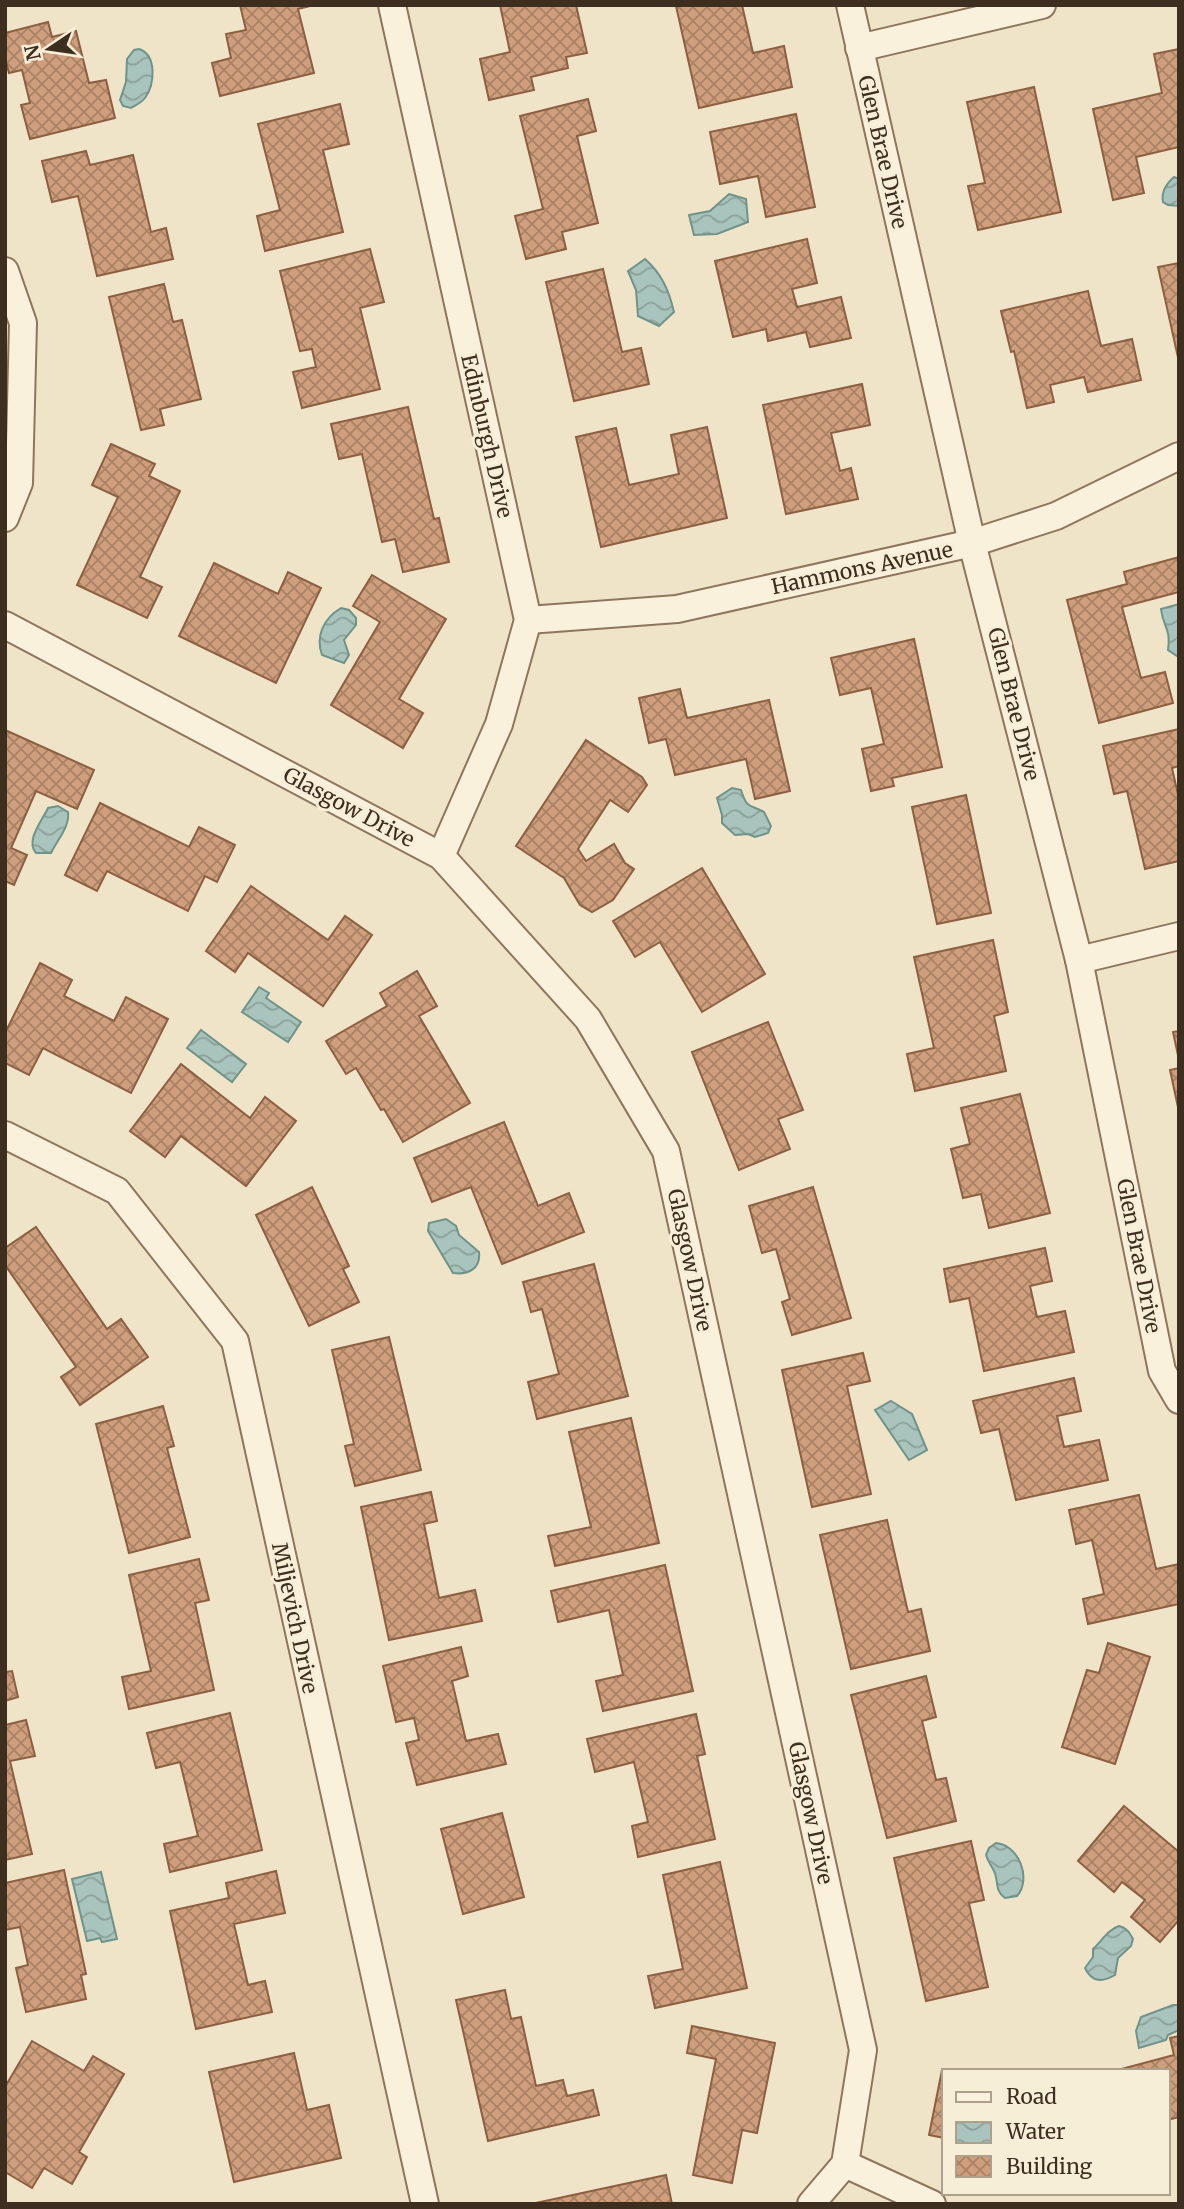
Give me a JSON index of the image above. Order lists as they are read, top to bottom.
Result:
{
  "streets": {
    "street": [
      "Glen Brae Drive",
      "Edinburgh Drive",
      "Hammons Avenue",
      "Glasgow Drive",
      "Miljevich Drive"
    ]
  },
  "crossings": [
    ["Glen Brae Drive", "Hammons Avenue"],
    ["Edinburgh Drive", "Hammons Avenue"],
    ["Edinburgh Drive", "Glasgow Drive"]
  ],
  "legend": ["Road", "Water", "Building"],
  "north": "left"
}
